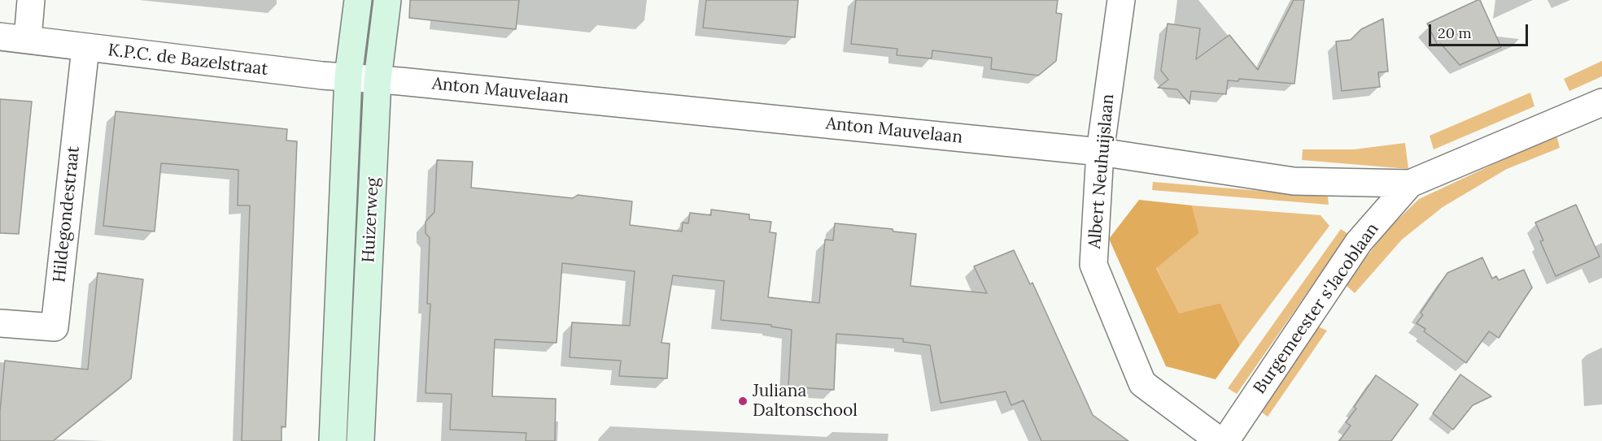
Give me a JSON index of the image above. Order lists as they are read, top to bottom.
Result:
{
  "streets": {
    "main road": ["Huizerweg"],
    "street": [
      "K.P.C. de Bazelstraat",
      "Anton Mauvelaan",
      "Albert Neuhuijslaan",
      "Hildegondestraat",
      "Burgemeester s'Jacoblaan"
    ]
  },
  "crossings": [
    ["K.P.C. de Bazelstraat", "Anton Mauvelaan"],
    ["K.P.C. de Bazelstraat", "Hildegondestraat"],
    ["K.P.C. de Bazelstraat", "Huizerweg"],
    ["Anton Mauvelaan", "Albert Neuhuijslaan"],
    ["Anton Mauvelaan", "Huizerweg"],
    ["Anton Mauvelaan", "Burgemeester s'Jacoblaan"]
  ],
  "places": ["Juliana Daltonschool"],
  "scale_bar": "20 m"
}
